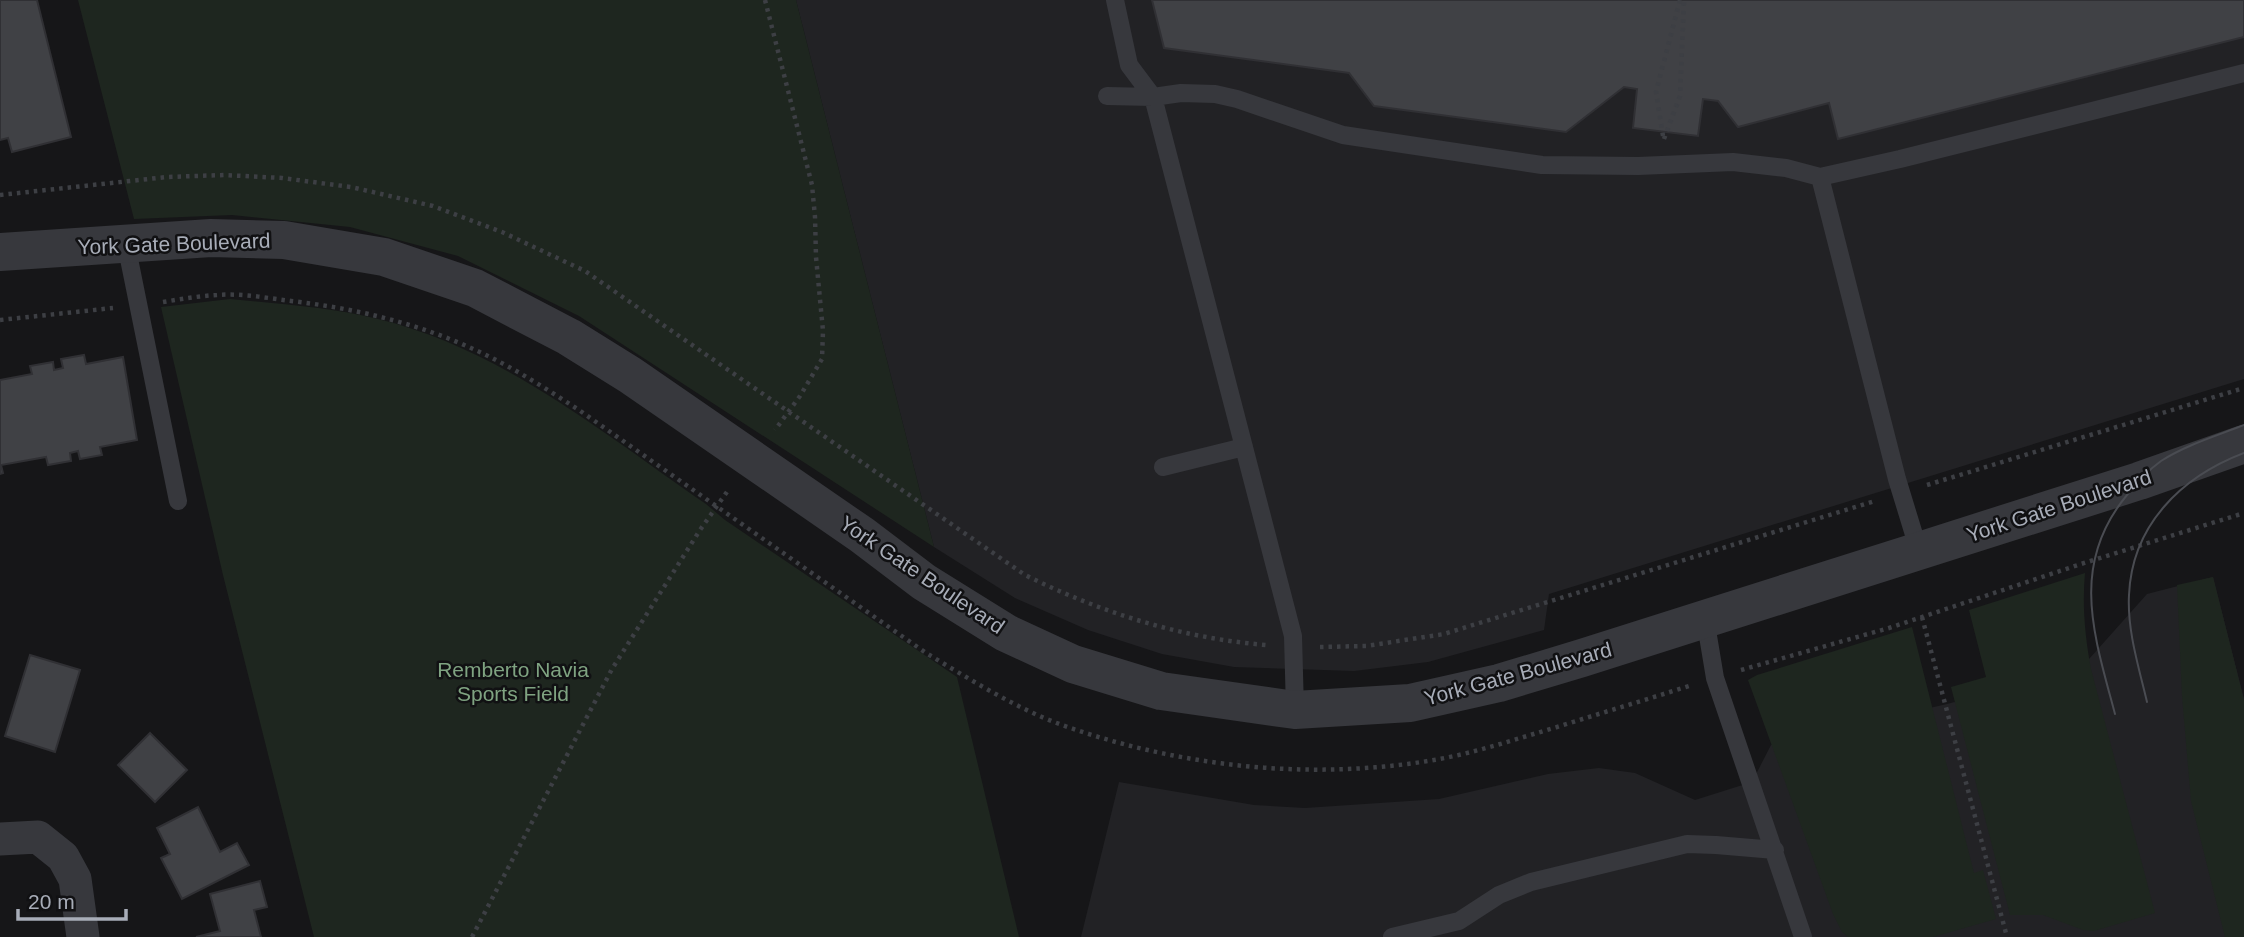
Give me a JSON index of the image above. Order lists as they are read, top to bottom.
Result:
{
  "streets": {
    "street": ["York Gate Boulevard"]
  },
  "parks": ["Remberto Navia Sports Field"],
  "scale_bar": "20 m"
}
